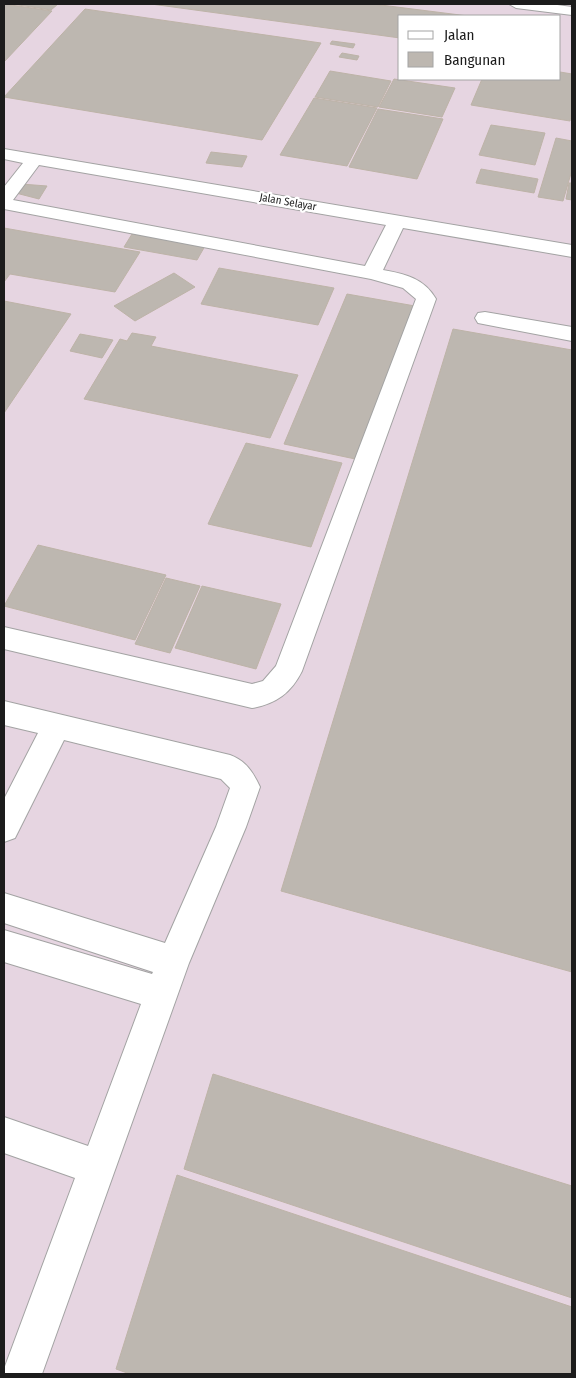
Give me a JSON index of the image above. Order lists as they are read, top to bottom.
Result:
{
  "streets": {
    "street": ["Jalan Selayar"]
  },
  "legend": ["Jalan", "Bangunan"]
}
